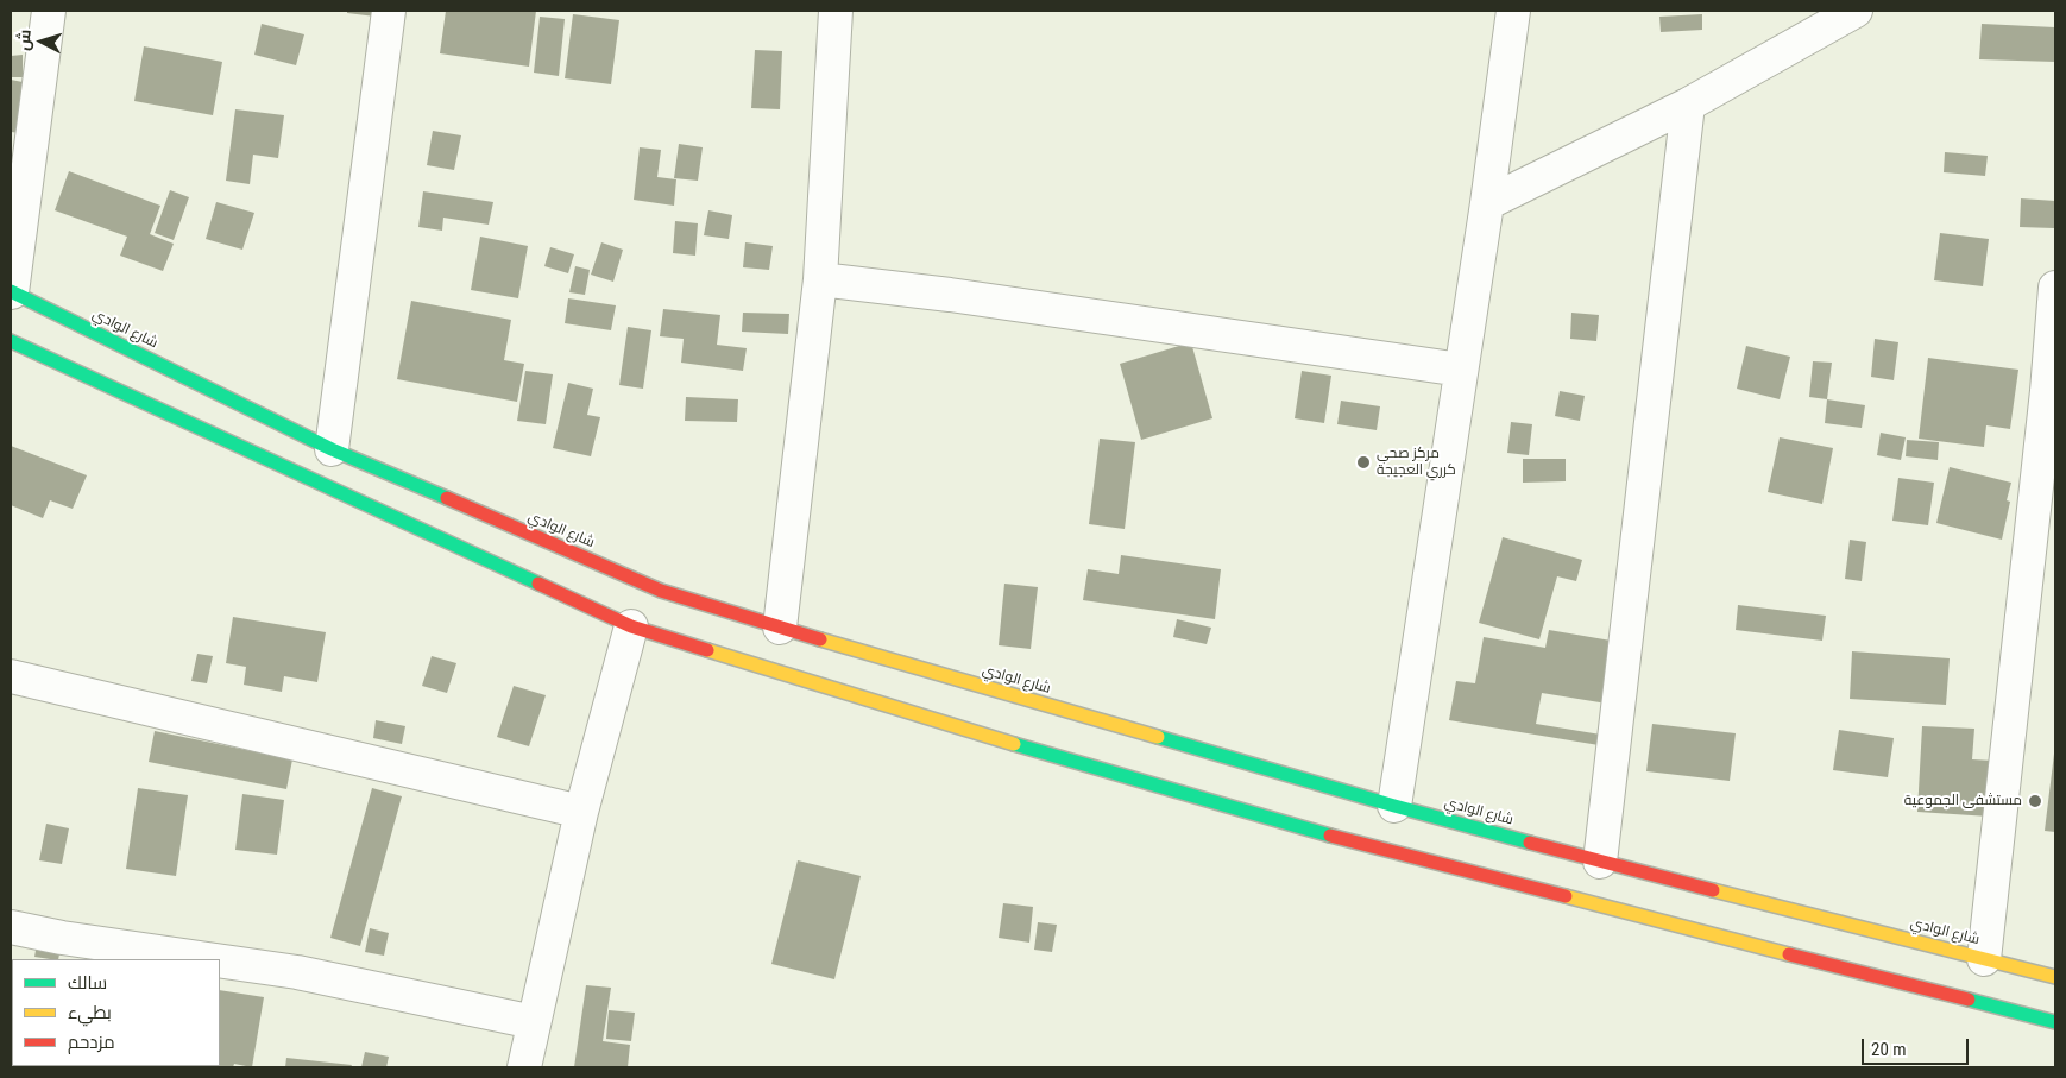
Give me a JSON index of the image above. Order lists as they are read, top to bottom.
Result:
{
  "streets": {
    "main road": ["شارع الوادي"]
  },
  "places": ["مركز صحي كرري العجيجة", "مستشفى الجموعية"],
  "legend": ["سالك", "بطيء", "مزدحم"],
  "scale_bar": "20 m",
  "north": "left"
}
